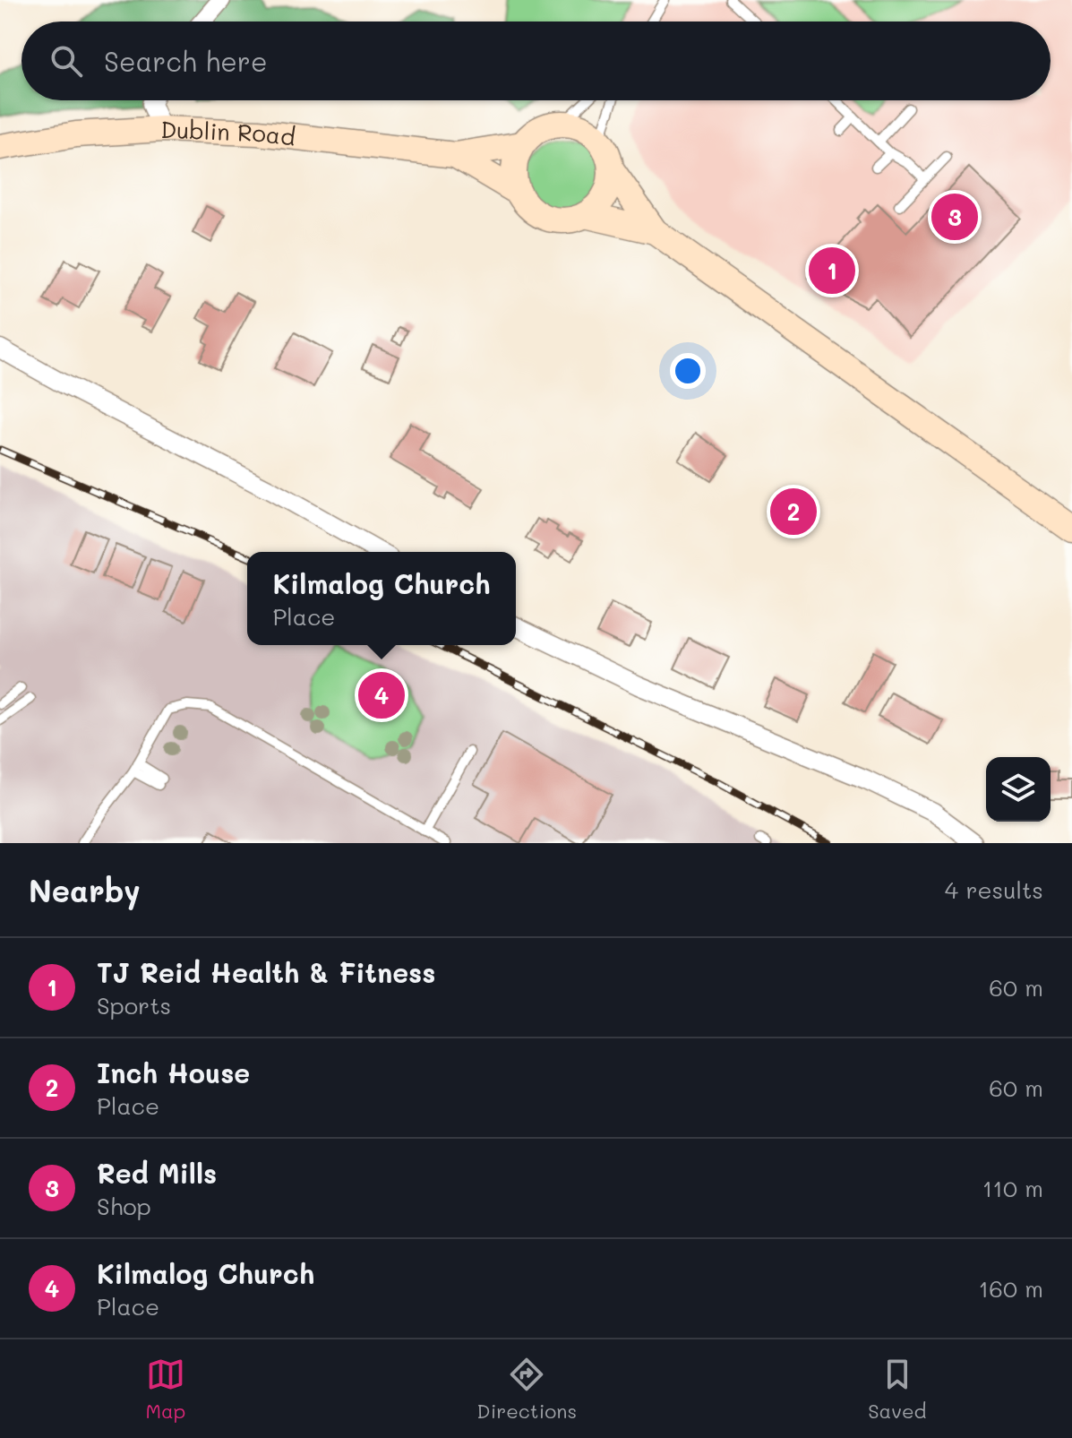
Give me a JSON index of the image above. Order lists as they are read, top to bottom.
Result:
{
  "streets": {
    "main road": ["Dublin Road"]
  },
  "page": {
    "search": "Search here",
    "pins": [
      "3",
      "1",
      "2",
      "4"
    ],
    "popup": ["Kilmalog Church", "Place"],
    "heading": ["Nearby", "4 results"],
    "list": [
      {
        "mark": "1",
        "name": "TJ Reid Health & Fitness",
        "note": "Sports",
        "value": "60 m"
      },
      {
        "mark": "2",
        "name": "Inch House",
        "note": "Place",
        "value": "60 m"
      },
      {
        "mark": "3",
        "name": "Red Mills",
        "note": "Shop",
        "value": "110 m"
      },
      {
        "mark": "4",
        "name": "Kilmalog Church",
        "note": "Place",
        "value": "160 m"
      }
    ],
    "nav": ["Map", "Directions", "Saved"]
  }
}
